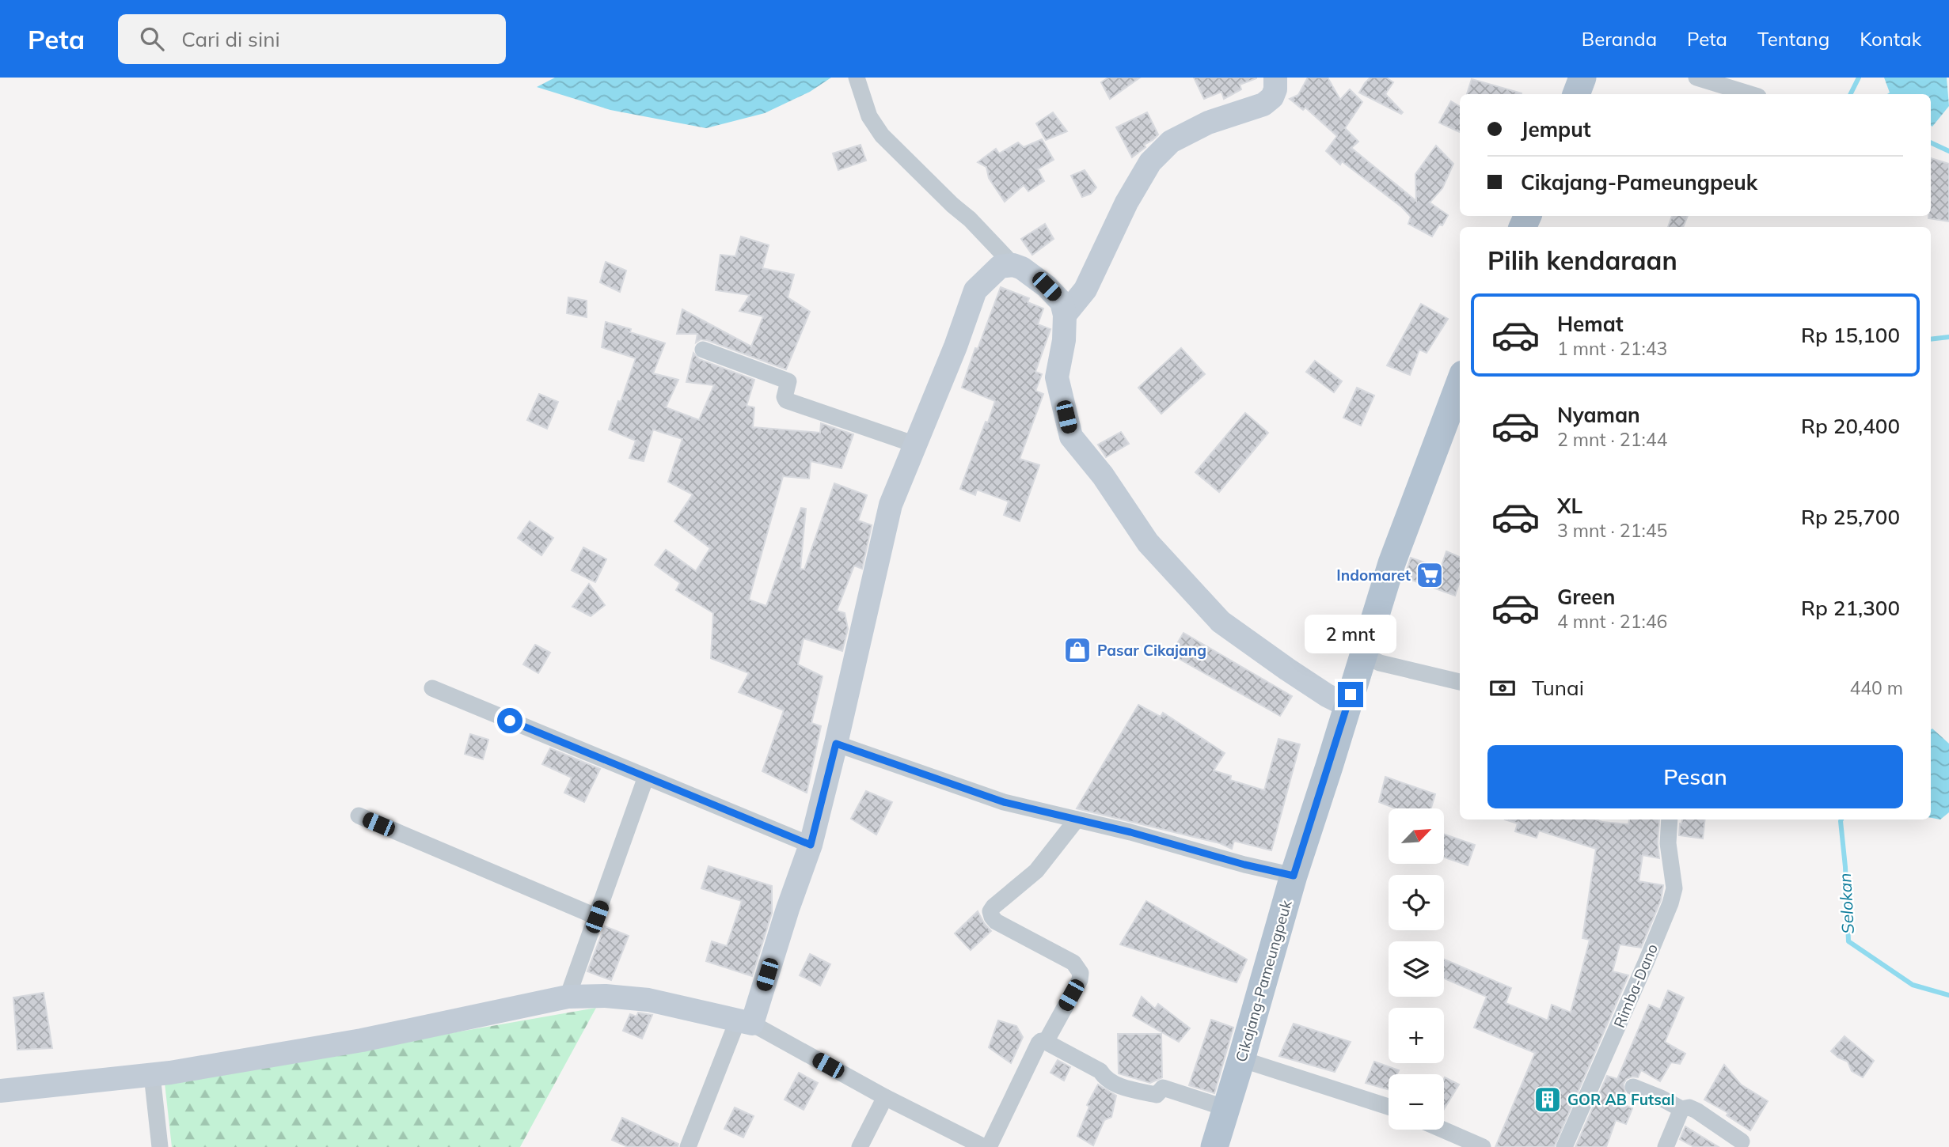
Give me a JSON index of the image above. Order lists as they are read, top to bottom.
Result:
{
  "streets": {
    "main road": ["Cikajang-Pameungpeuk"],
    "street": ["Rimba-Dano"]
  },
  "water": ["Selokan"],
  "places": {
    "supermarket": ["Indomaret"],
    "shop": ["Pasar Cikajang"],
    "building": ["GOR AB Futsal"]
  },
  "north": "top right",
  "page": {
    "header": "Peta",
    "search": "Cari di sini",
    "nav": [
      "Beranda",
      "Peta",
      "Tentang",
      "Kontak"
    ],
    "banner": ["Jemput", "Cikajang-Pameungpeuk"],
    "heading": "Pilih kendaraan",
    "list": [
      {
        "name": "Hemat",
        "note": "1 mnt · 21:43",
        "value": "Rp 15,100"
      },
      {
        "name": "Nyaman",
        "note": "2 mnt · 21:44",
        "value": "Rp 20,400"
      },
      {
        "name": "XL",
        "note": "3 mnt · 21:45",
        "value": "Rp 25,700"
      },
      {
        "name": "Green",
        "note": "4 mnt · 21:46",
        "value": "Rp 21,300"
      }
    ],
    "bubble": "2 mnt",
    "pay": ["Tunai", "440 m"],
    "buttons": "Pesan",
    "map_buttons": ["+", "−"]
  }
}
